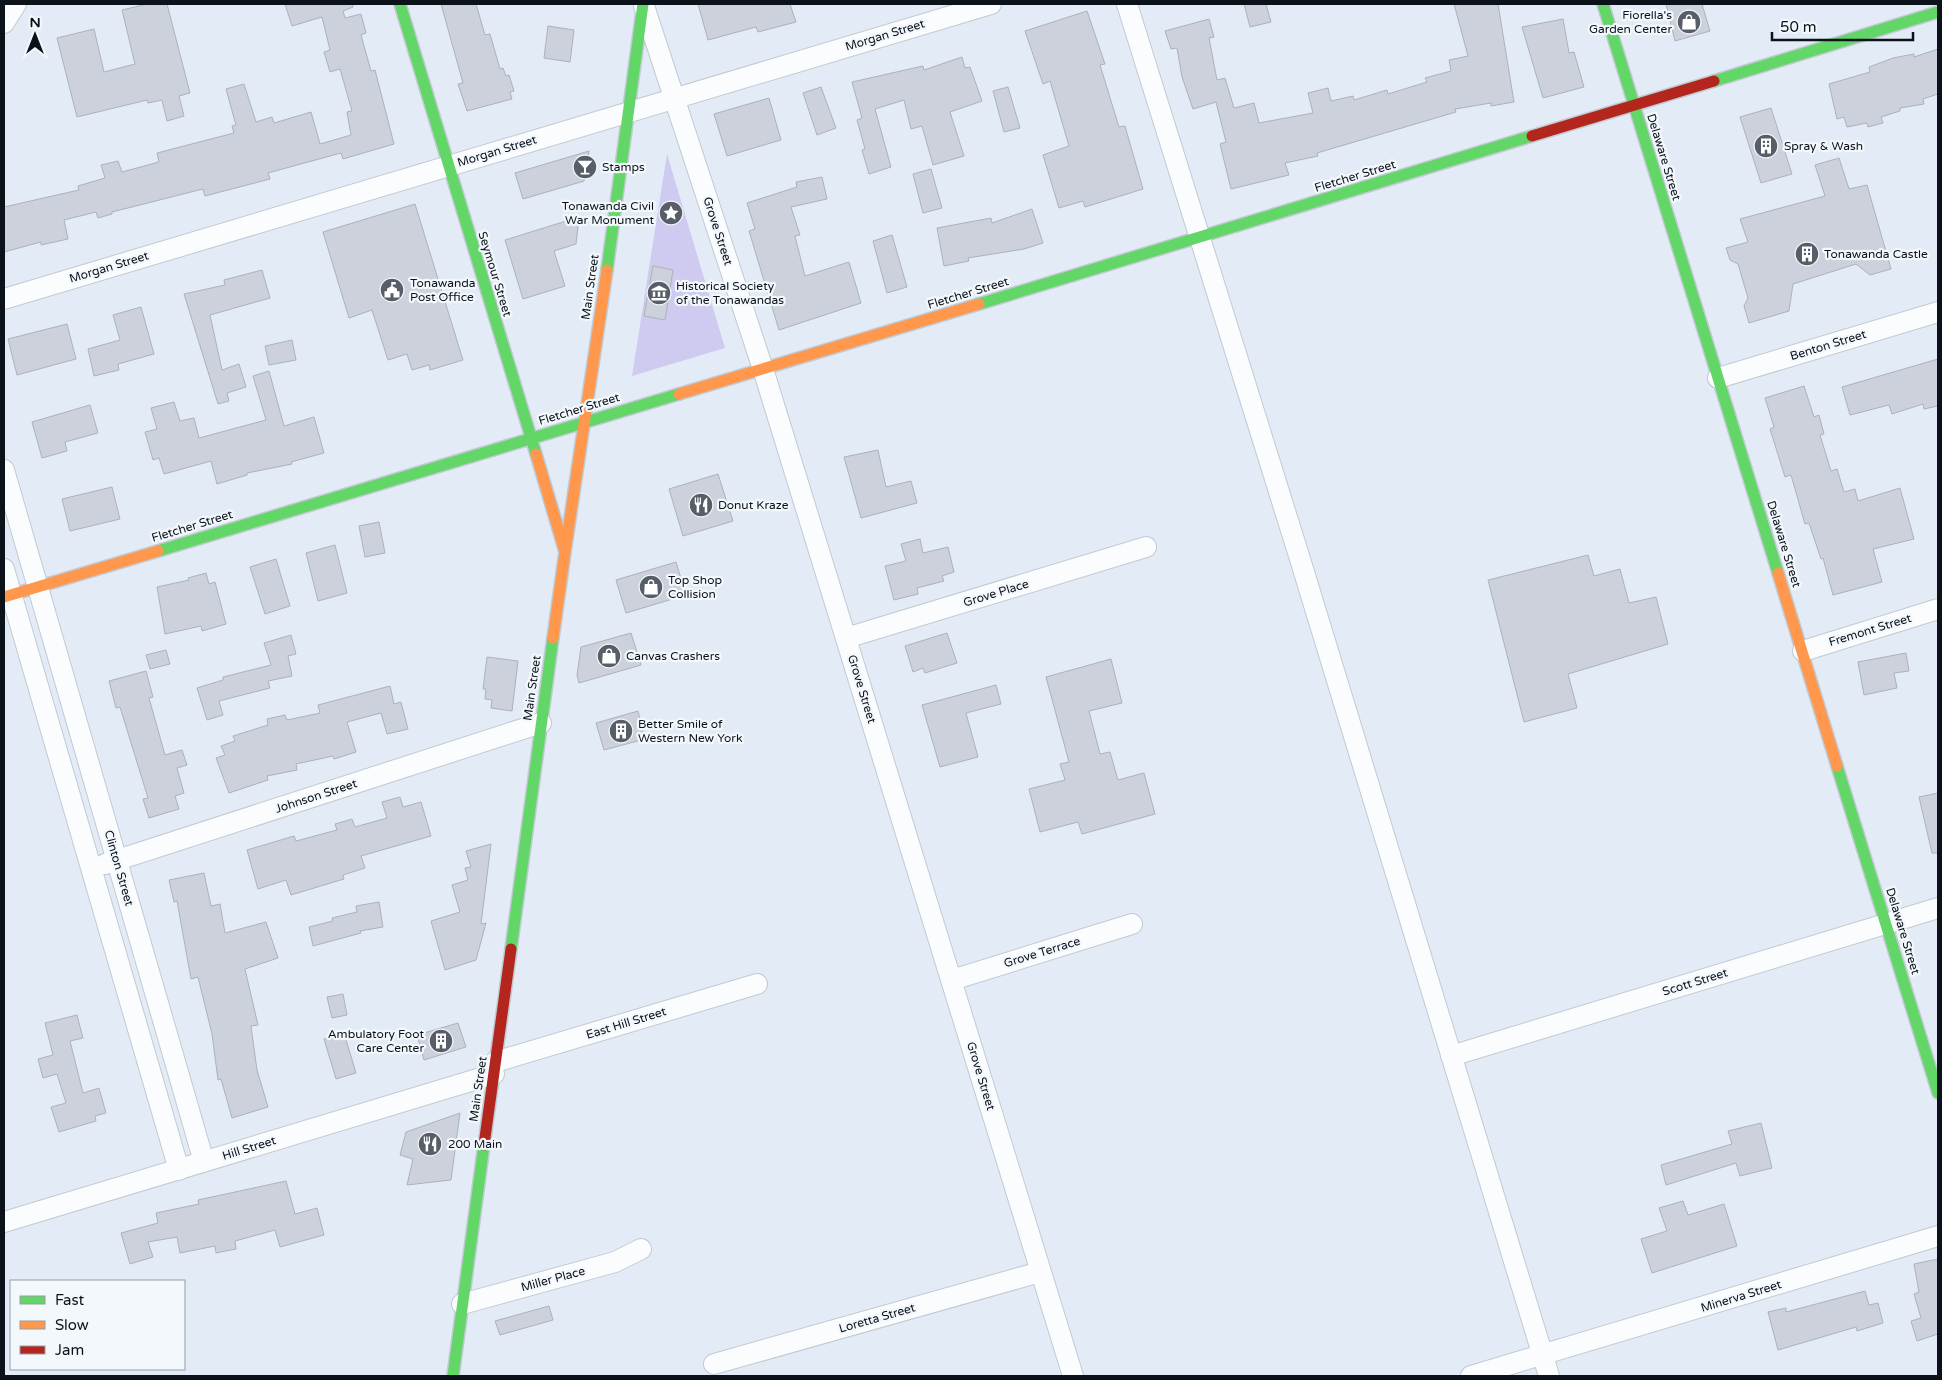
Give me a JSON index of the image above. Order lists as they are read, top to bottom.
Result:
{
  "streets": {
    "street": [
      "Morgan Street",
      "Delaware Street",
      "Fletcher Street",
      "Grove Street",
      "Seymour Street",
      "Main Street",
      "Benton Street",
      "Grove Place",
      "Fremont Street",
      "Johnson Street",
      "Clinton Street",
      "Grove Terrace",
      "Scott Street",
      "East Hill Street",
      "Hill Street",
      "Miller Place",
      "Minerva Street",
      "Loretta Street"
    ]
  },
  "crossings": [
    ["Morgan Street", "Grove Street"],
    ["Morgan Street", "Seymour Street"],
    ["Morgan Street", "Main Street"],
    ["Delaware Street", "Fletcher Street"],
    ["Delaware Street", "Benton Street"],
    ["Delaware Street", "Fremont Street"],
    ["Delaware Street", "Scott Street"],
    ["Fletcher Street", "Grove Street"],
    ["Fletcher Street", "Seymour Street"],
    ["Fletcher Street", "Main Street"],
    ["Fletcher Street", "Clinton Street"],
    ["Grove Street", "Main Street"],
    ["Grove Street", "Grove Place"],
    ["Grove Street", "Grove Terrace"],
    ["Grove Street", "Loretta Street"],
    ["Seymour Street", "Main Street"],
    ["Main Street", "Johnson Street"],
    ["Main Street", "East Hill Street"],
    ["Main Street", "Hill Street"],
    ["Main Street", "Miller Place"],
    ["Johnson Street", "Clinton Street"],
    ["Clinton Street", "Hill Street"],
    ["East Hill Street", "Hill Street"]
  ],
  "places": {
    "shop": ["Fiorella's Garden Center", "Top Shop Collision", "Canvas Crashers"],
    "building": [
      "Spray & Wash",
      "Tonawanda Castle",
      "Better Smile of Western New York",
      "Ambulatory Foot Care Center"
    ],
    "bar": ["Stamps"],
    "place": ["Tonawanda Civil War Monument"],
    "public building": ["Tonawanda Post Office"],
    "museum": ["Historical Society of the Tonawandas"],
    "restaurant": ["Donut Kraze", "200 Main"]
  },
  "legend": ["Fast", "Slow", "Jam"],
  "scale_bar": "50 m",
  "north": "top"
}
